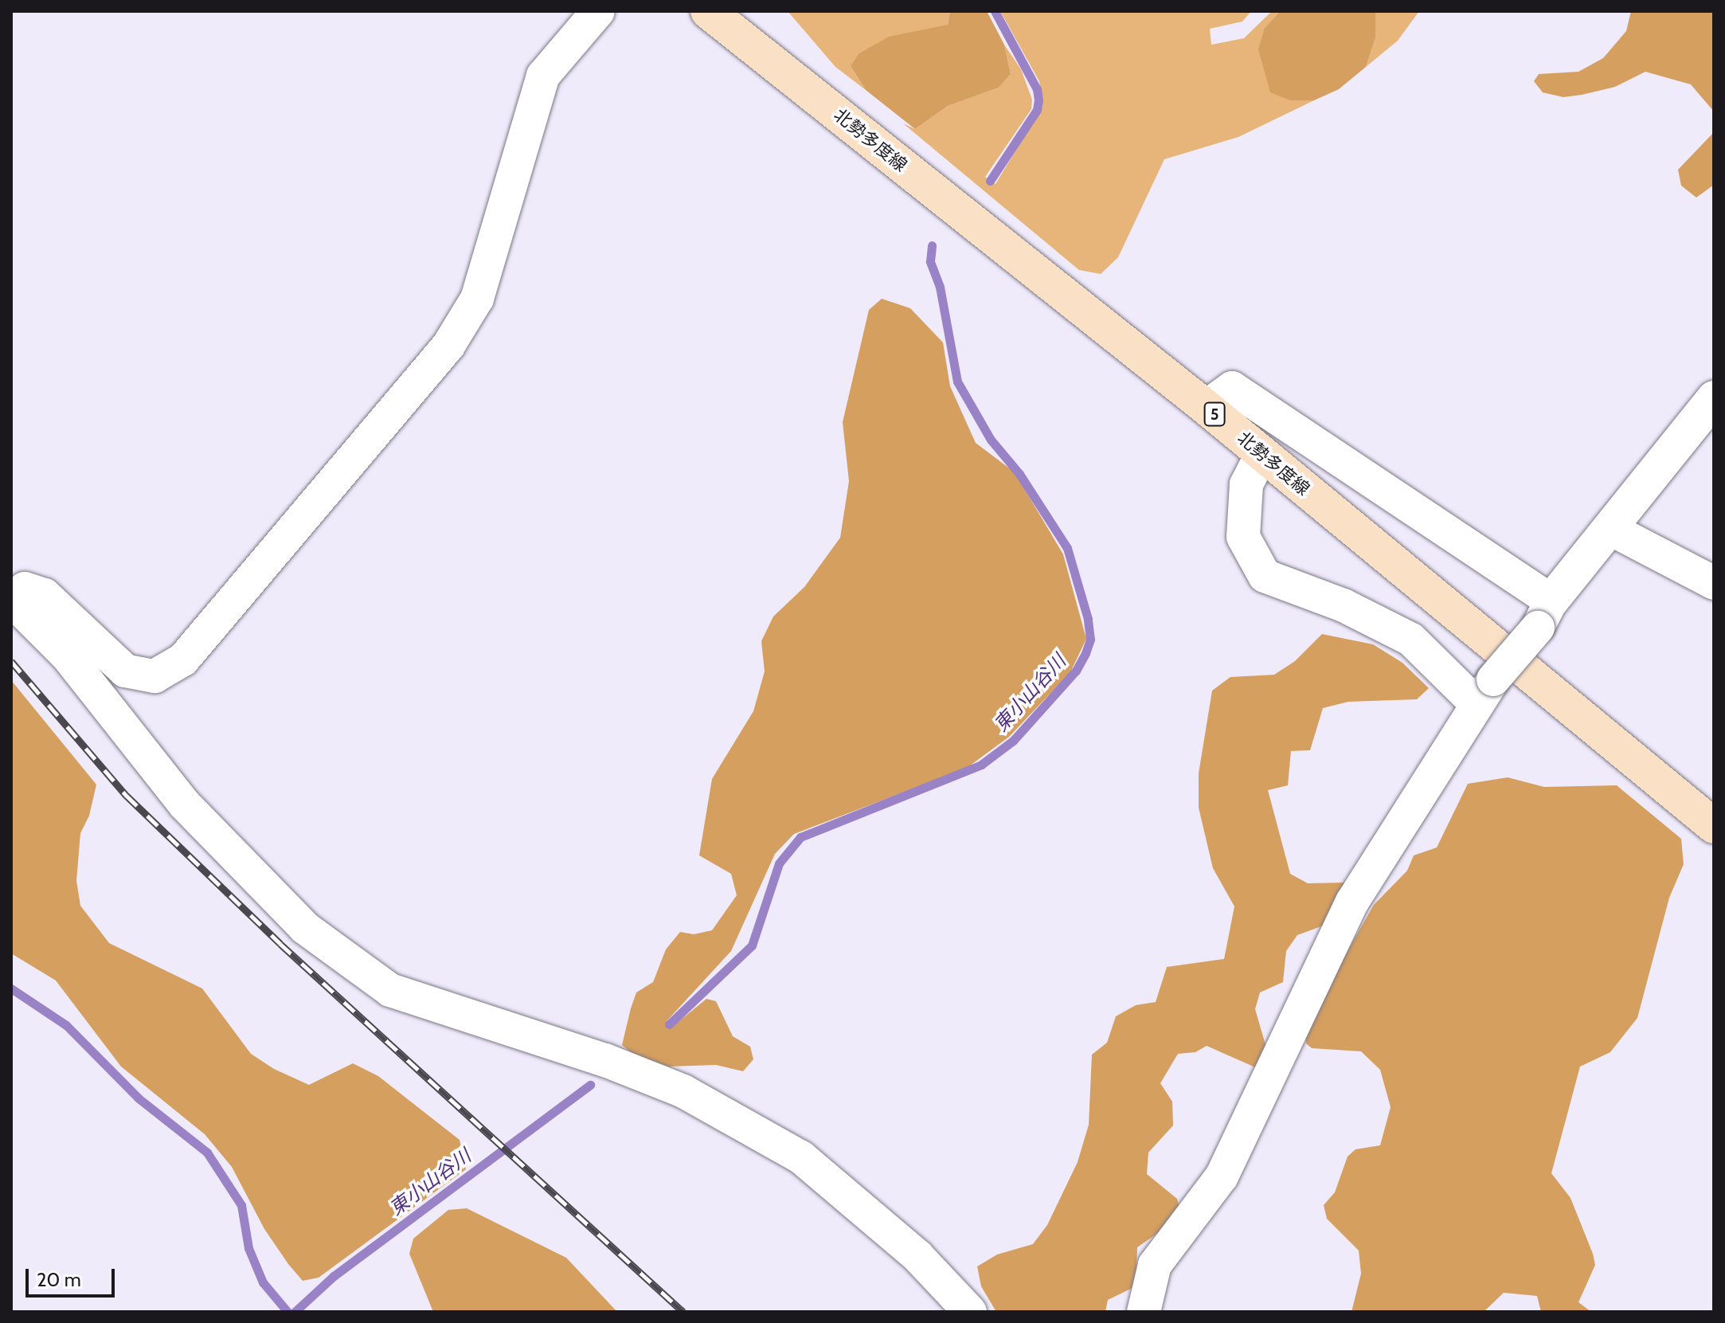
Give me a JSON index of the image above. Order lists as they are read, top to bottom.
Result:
{
  "streets": {
    "main road": ["北勢多度線", "5"]
  },
  "water": ["東小山谷川"],
  "scale_bar": "20 m"
}
